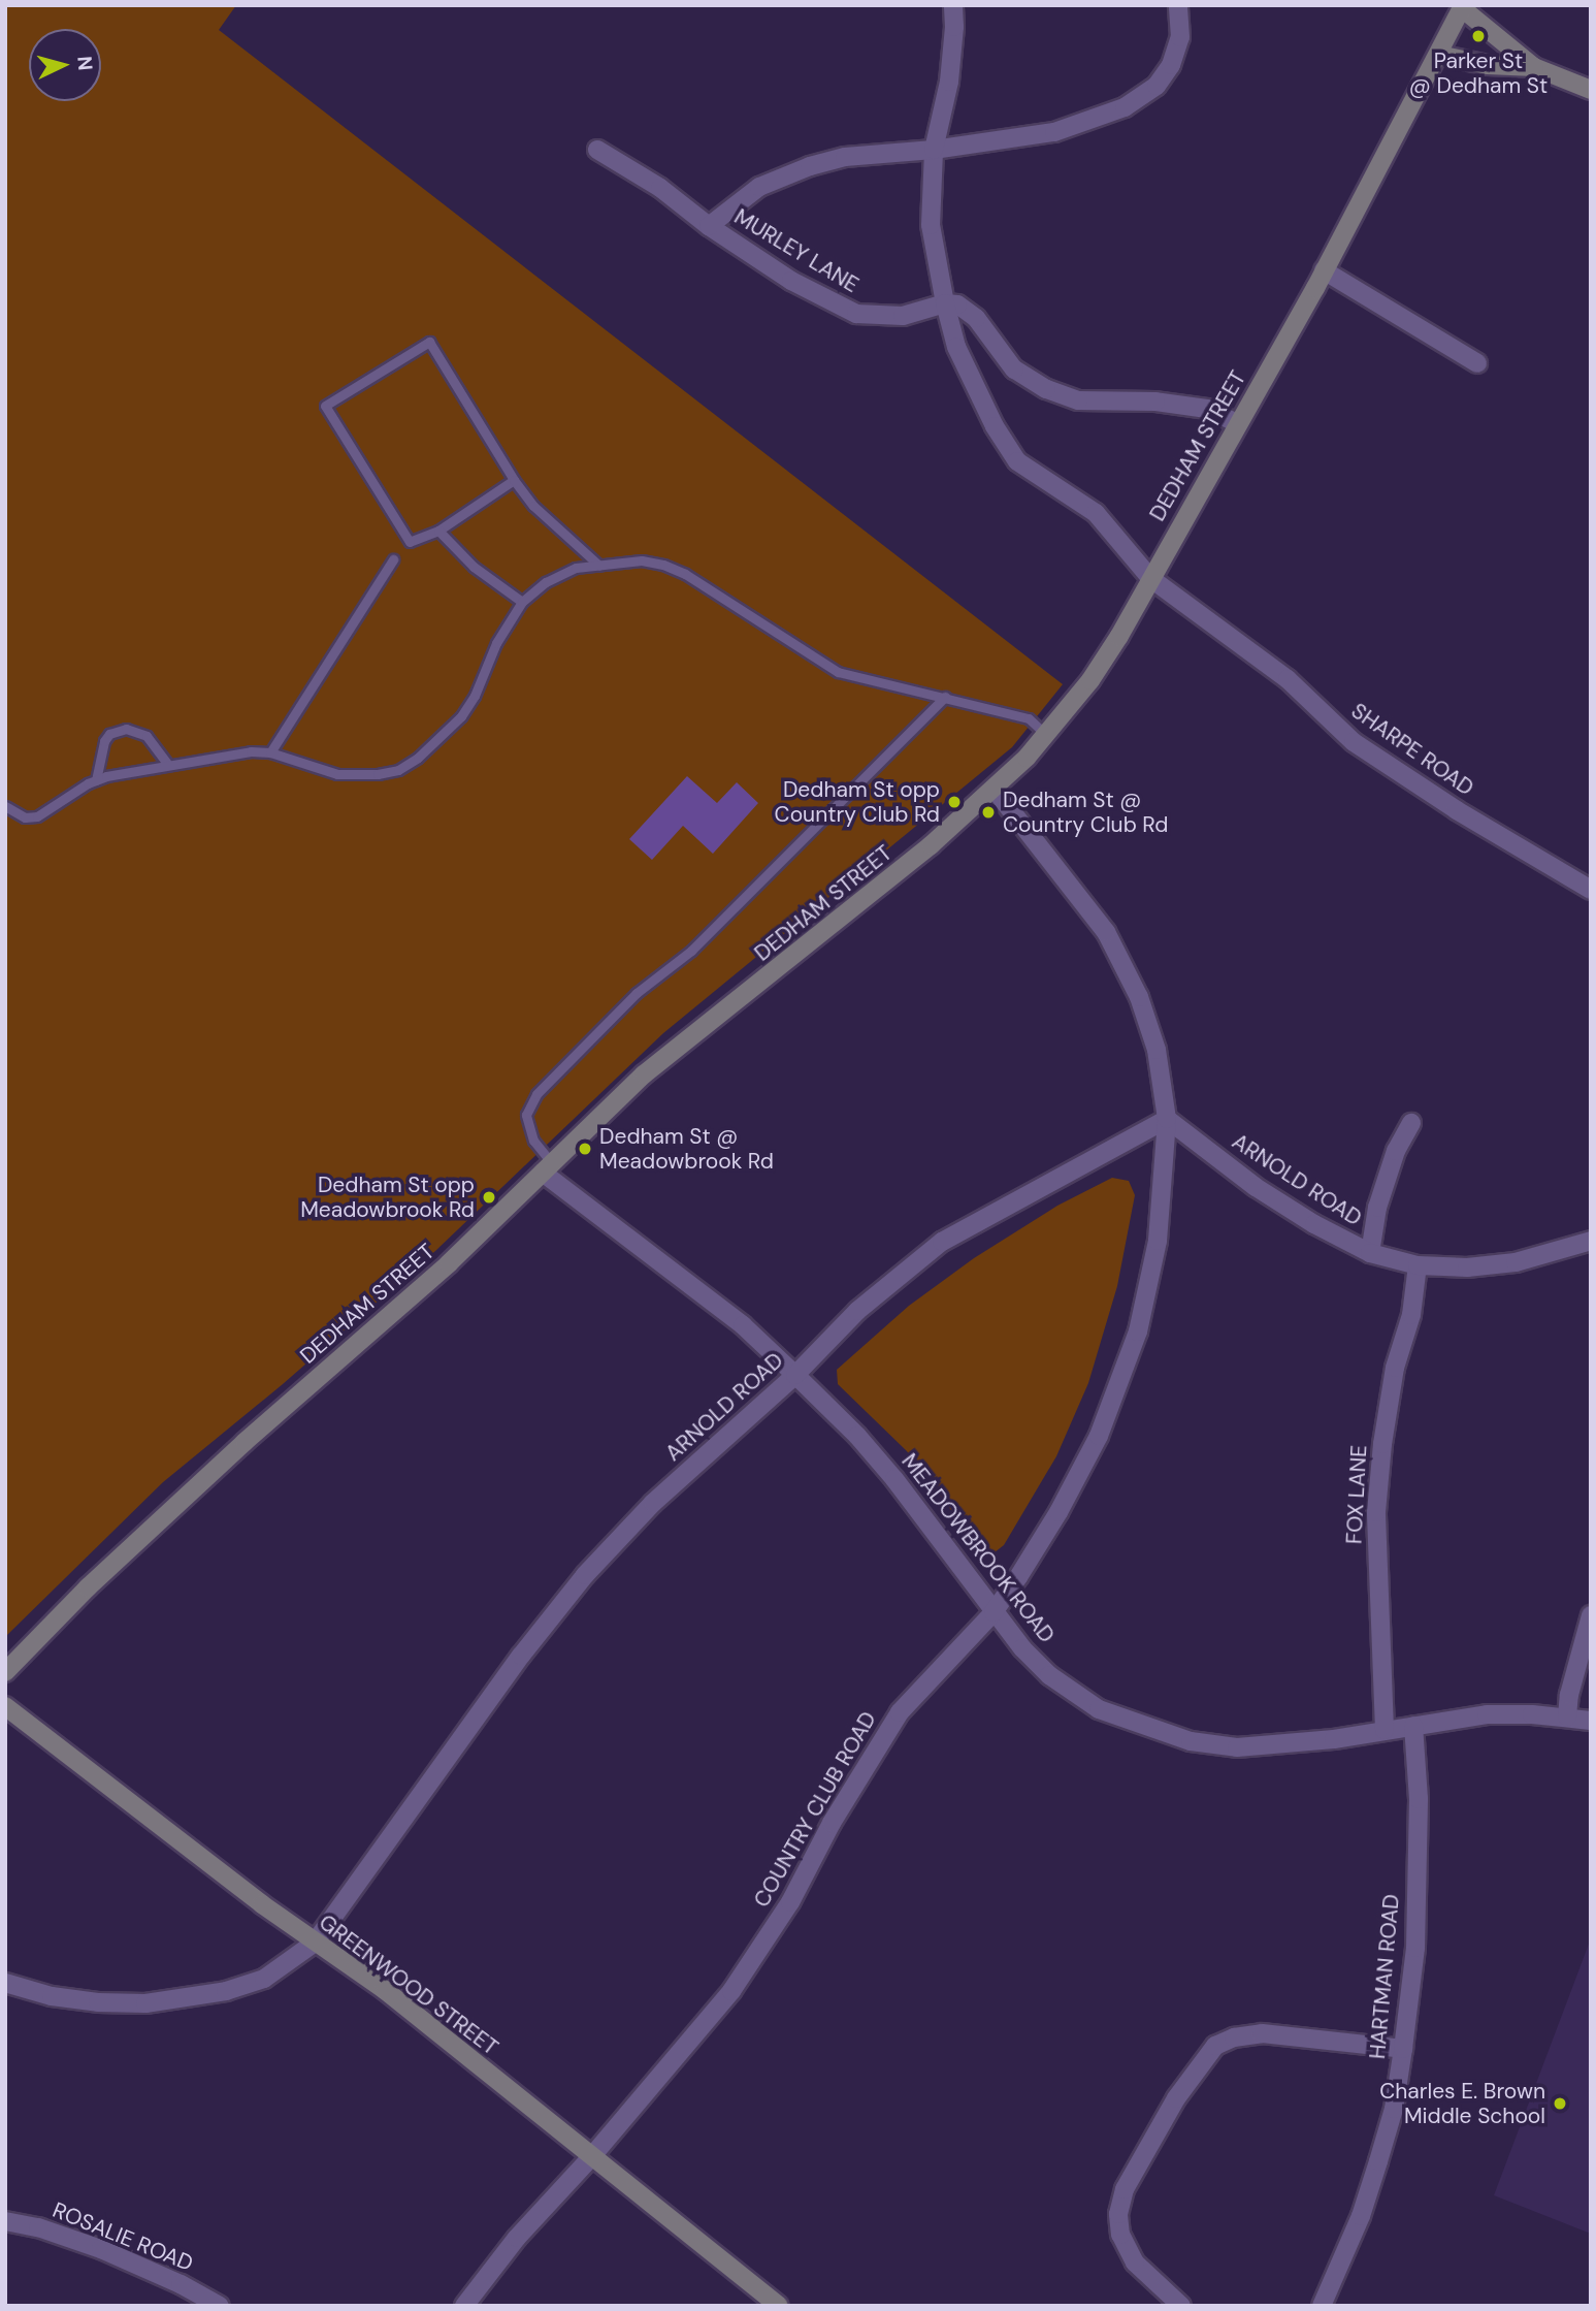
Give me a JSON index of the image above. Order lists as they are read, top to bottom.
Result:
{
  "streets": {
    "main road": ["DEDHAM STREET", "GREENWOOD STREET"],
    "street": [
      "MURLEY LANE",
      "SHARPE ROAD",
      "ARNOLD ROAD",
      "FOX LANE",
      "MEADOWBROOK ROAD",
      "COUNTRY CLUB ROAD",
      "HARTMAN ROAD",
      "ROSALIE ROAD"
    ]
  },
  "crossings": [
    ["DEDHAM STREET", "SHARPE ROAD"],
    ["DEDHAM STREET", "MEADOWBROOK ROAD"],
    ["DEDHAM STREET", "COUNTRY CLUB ROAD"],
    ["ARNOLD ROAD", "FOX LANE"],
    ["ARNOLD ROAD", "MEADOWBROOK ROAD"],
    ["ARNOLD ROAD", "COUNTRY CLUB ROAD"],
    ["ARNOLD ROAD", "GREENWOOD STREET"],
    ["FOX LANE", "MEADOWBROOK ROAD"],
    ["MEADOWBROOK ROAD", "COUNTRY CLUB ROAD"],
    ["MEADOWBROOK ROAD", "HARTMAN ROAD"],
    ["COUNTRY CLUB ROAD", "GREENWOOD STREET"]
  ],
  "places": [
    "Parker St @ Dedham St",
    "Dedham St opp Country Club Rd",
    "Dedham St @ Country Club Rd",
    "Dedham St @ Meadowbrook Rd",
    "Dedham St opp Meadowbrook Rd",
    "Charles E. Brown Middle School"
  ],
  "north": "right"
}
